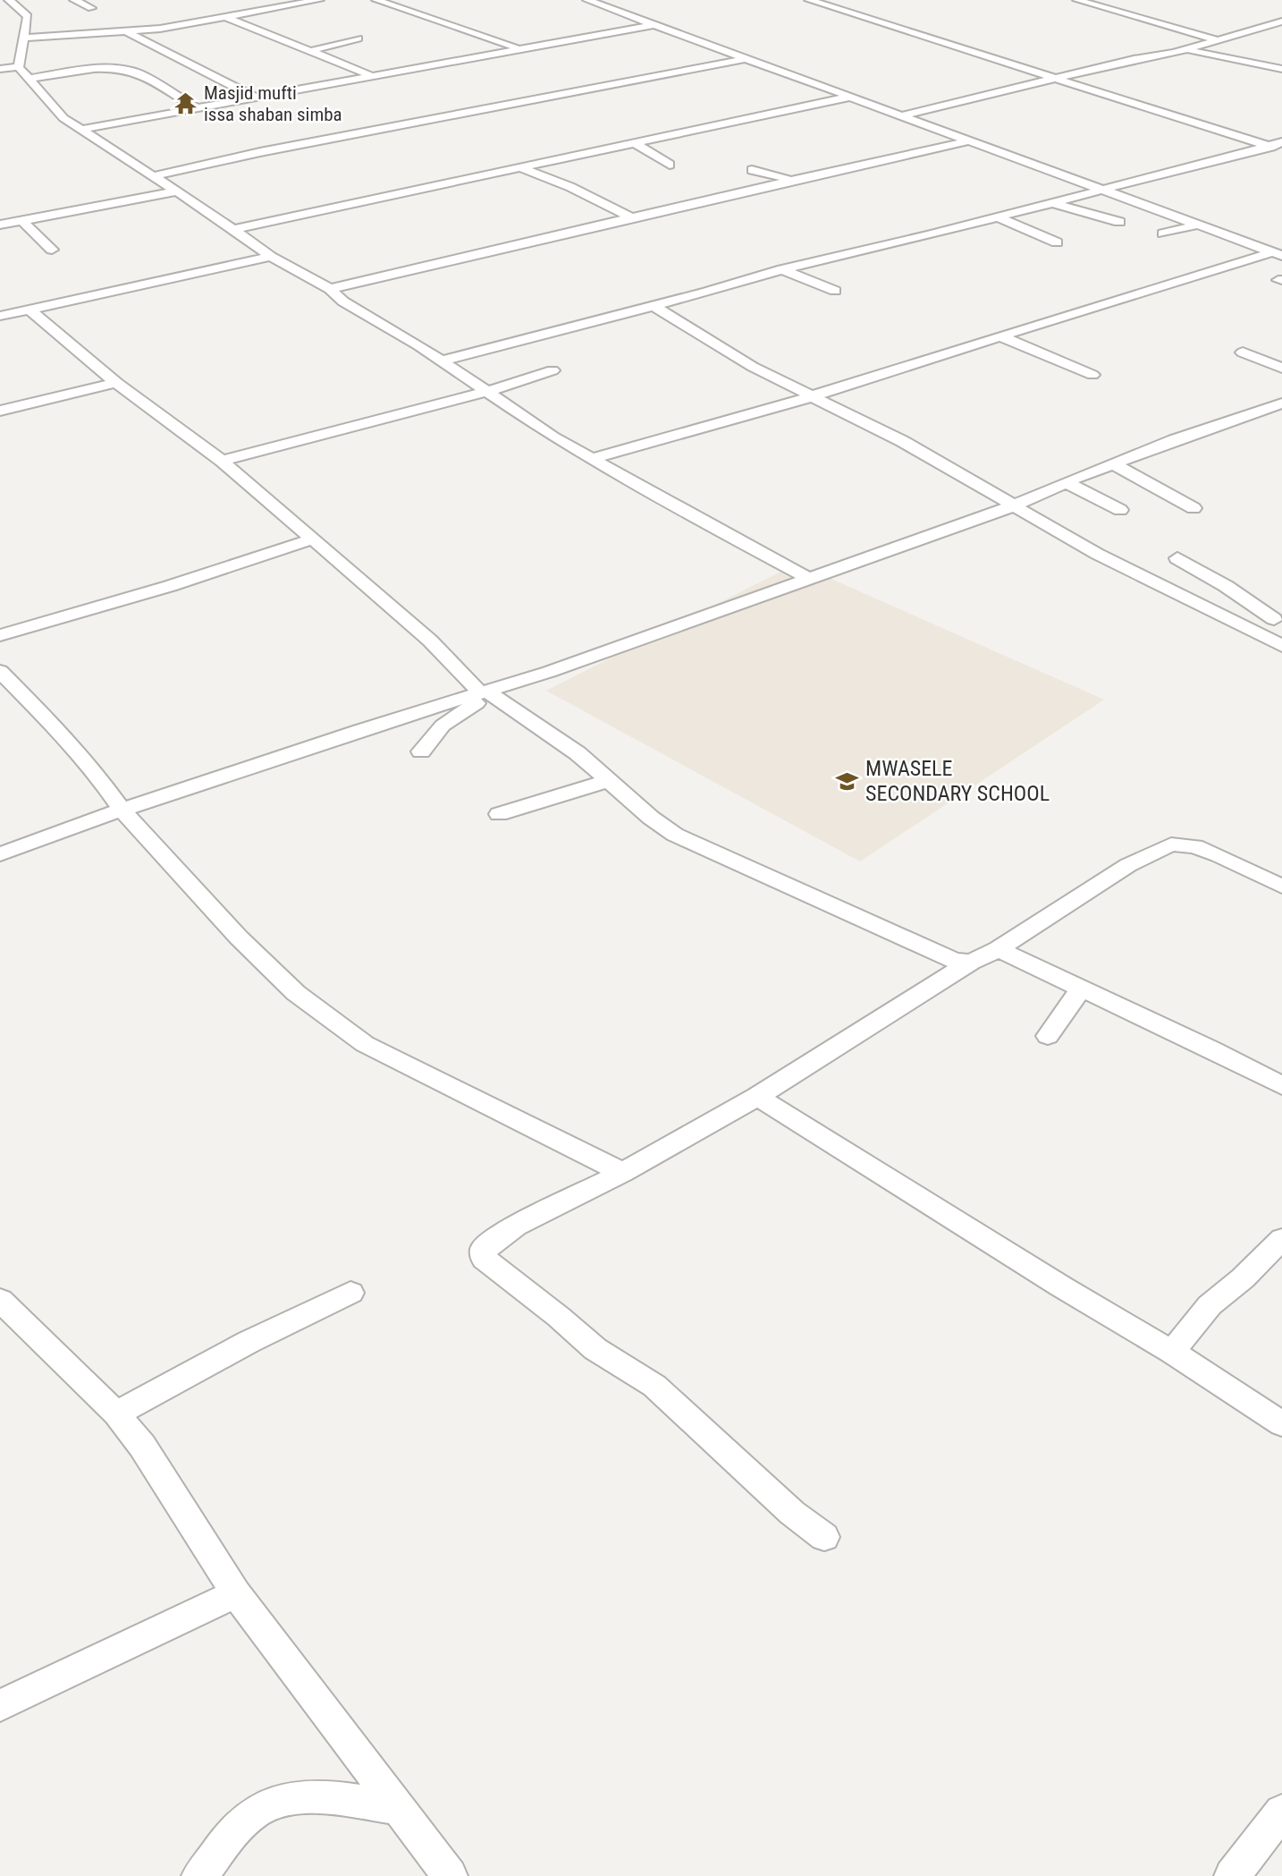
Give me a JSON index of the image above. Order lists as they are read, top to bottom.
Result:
{
  "places": {
    "temple": ["Masjid mufti issa shaban simba"],
    "school or university": ["MWASELE SECONDARY SCHOOL"]
  }
}
